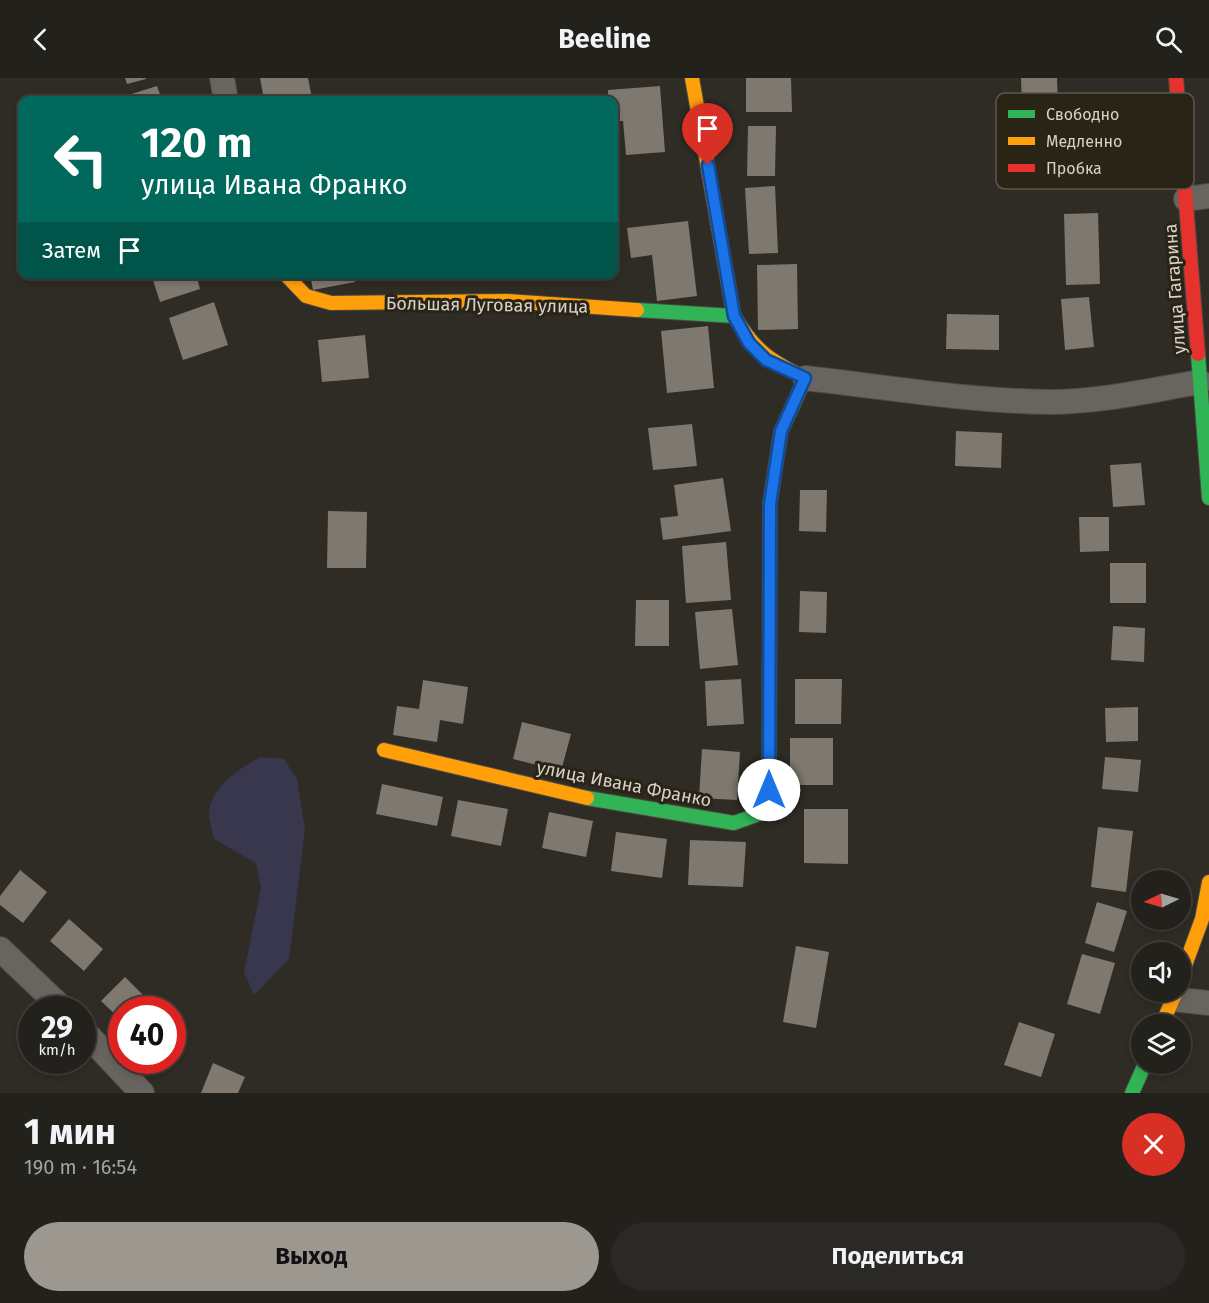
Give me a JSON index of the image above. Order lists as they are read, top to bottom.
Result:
{
  "streets": {
    "street": ["улица Гагарина", "Большая Луговая улица", "улица Ивана Франко"]
  },
  "legend": ["Свободно", "Медленно", "Пробка"],
  "north": "left",
  "page": {
    "header": "Beeline",
    "turn": ["120 m", "улица Ивана Франко"],
    "then": "Затем",
    "speed": "29 km/h",
    "limit": "40",
    "heading": ["1 мин", "190 m · 16:54"],
    "buttons": ["Выход", "Поделиться"]
  }
}
